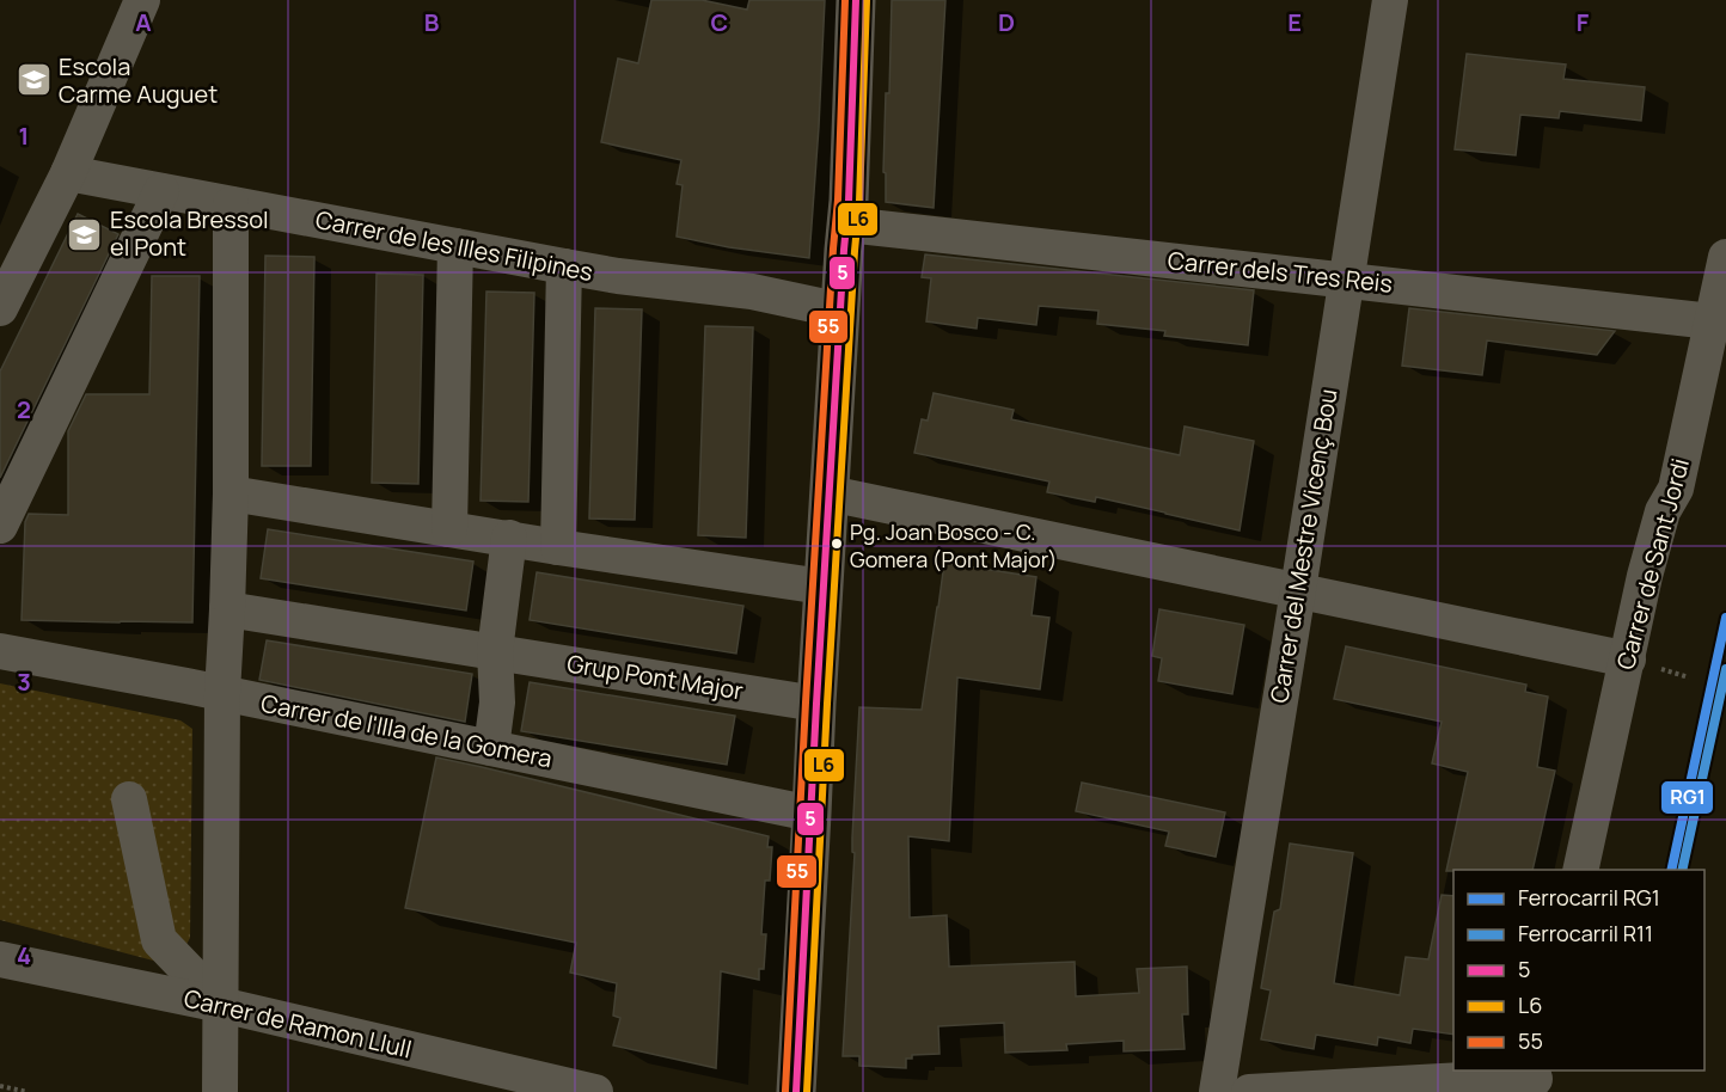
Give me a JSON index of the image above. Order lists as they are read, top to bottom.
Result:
{
  "streets": {
    "street": [
      "Carrer de les Illes Filipines",
      "Carrer dels Tres Reis",
      "Carrer del Mestre Vicenç Bou",
      "Carrer de Sant Jordi",
      "Grup Pont Major",
      "Carrer de l'Illa de la Gomera",
      "Carrer de Ramon Llull"
    ]
  },
  "crossings": [
    ["Carrer dels Tres Reis", "Carrer del Mestre Vicenç Bou"],
    ["Carrer dels Tres Reis", "Carrer de Sant Jordi"]
  ],
  "places": {
    "school or university": ["Escola Carme Auguet", "Escola Bressol el Pont"],
    "other": ["Pg. Joan Bosco - C. Gomera (Pont Major)"]
  },
  "lines": [
    "transit line 5",
    "transit line L6",
    "transit line 55",
    "rail line RG1",
    "rail line R11"
  ],
  "legend": [
    "Ferrocarril RG1",
    "Ferrocarril R11",
    "5",
    "L6",
    "55"
  ],
  "grid": {
    "columns": [
      "A",
      "B",
      "C",
      "D",
      "E",
      "F"
    ],
    "rows": [
      "1",
      "2",
      "3",
      "4"
    ]
  }
}
